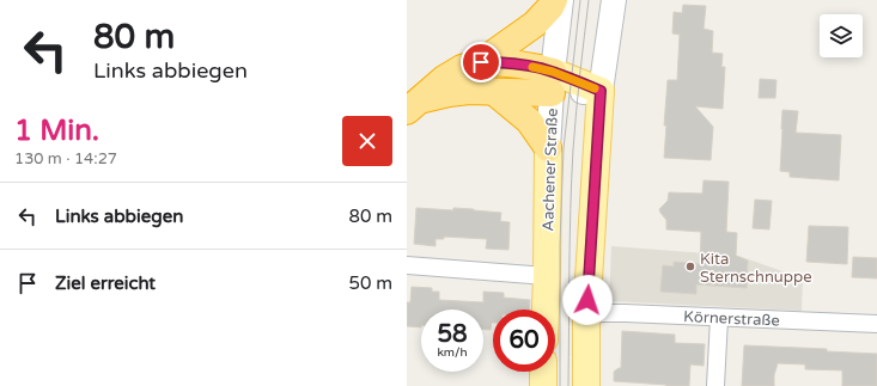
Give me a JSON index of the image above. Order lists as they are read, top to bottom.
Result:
{
  "streets": {
    "main road": ["Aachener Straße"],
    "street": ["Körnerstraße"]
  },
  "places": ["Kita Sternschnuppe"],
  "page": {
    "turn": ["80 m", "Links abbiegen"],
    "heading": ["1 Min.", "130 m · 14:27"],
    "list": [
      {
        "name": "Links abbiegen",
        "value": "80 m"
      },
      {
        "name": "Ziel erreicht",
        "value": "50 m"
      }
    ],
    "speed": "58 km/h",
    "limit": "60"
  }
}
